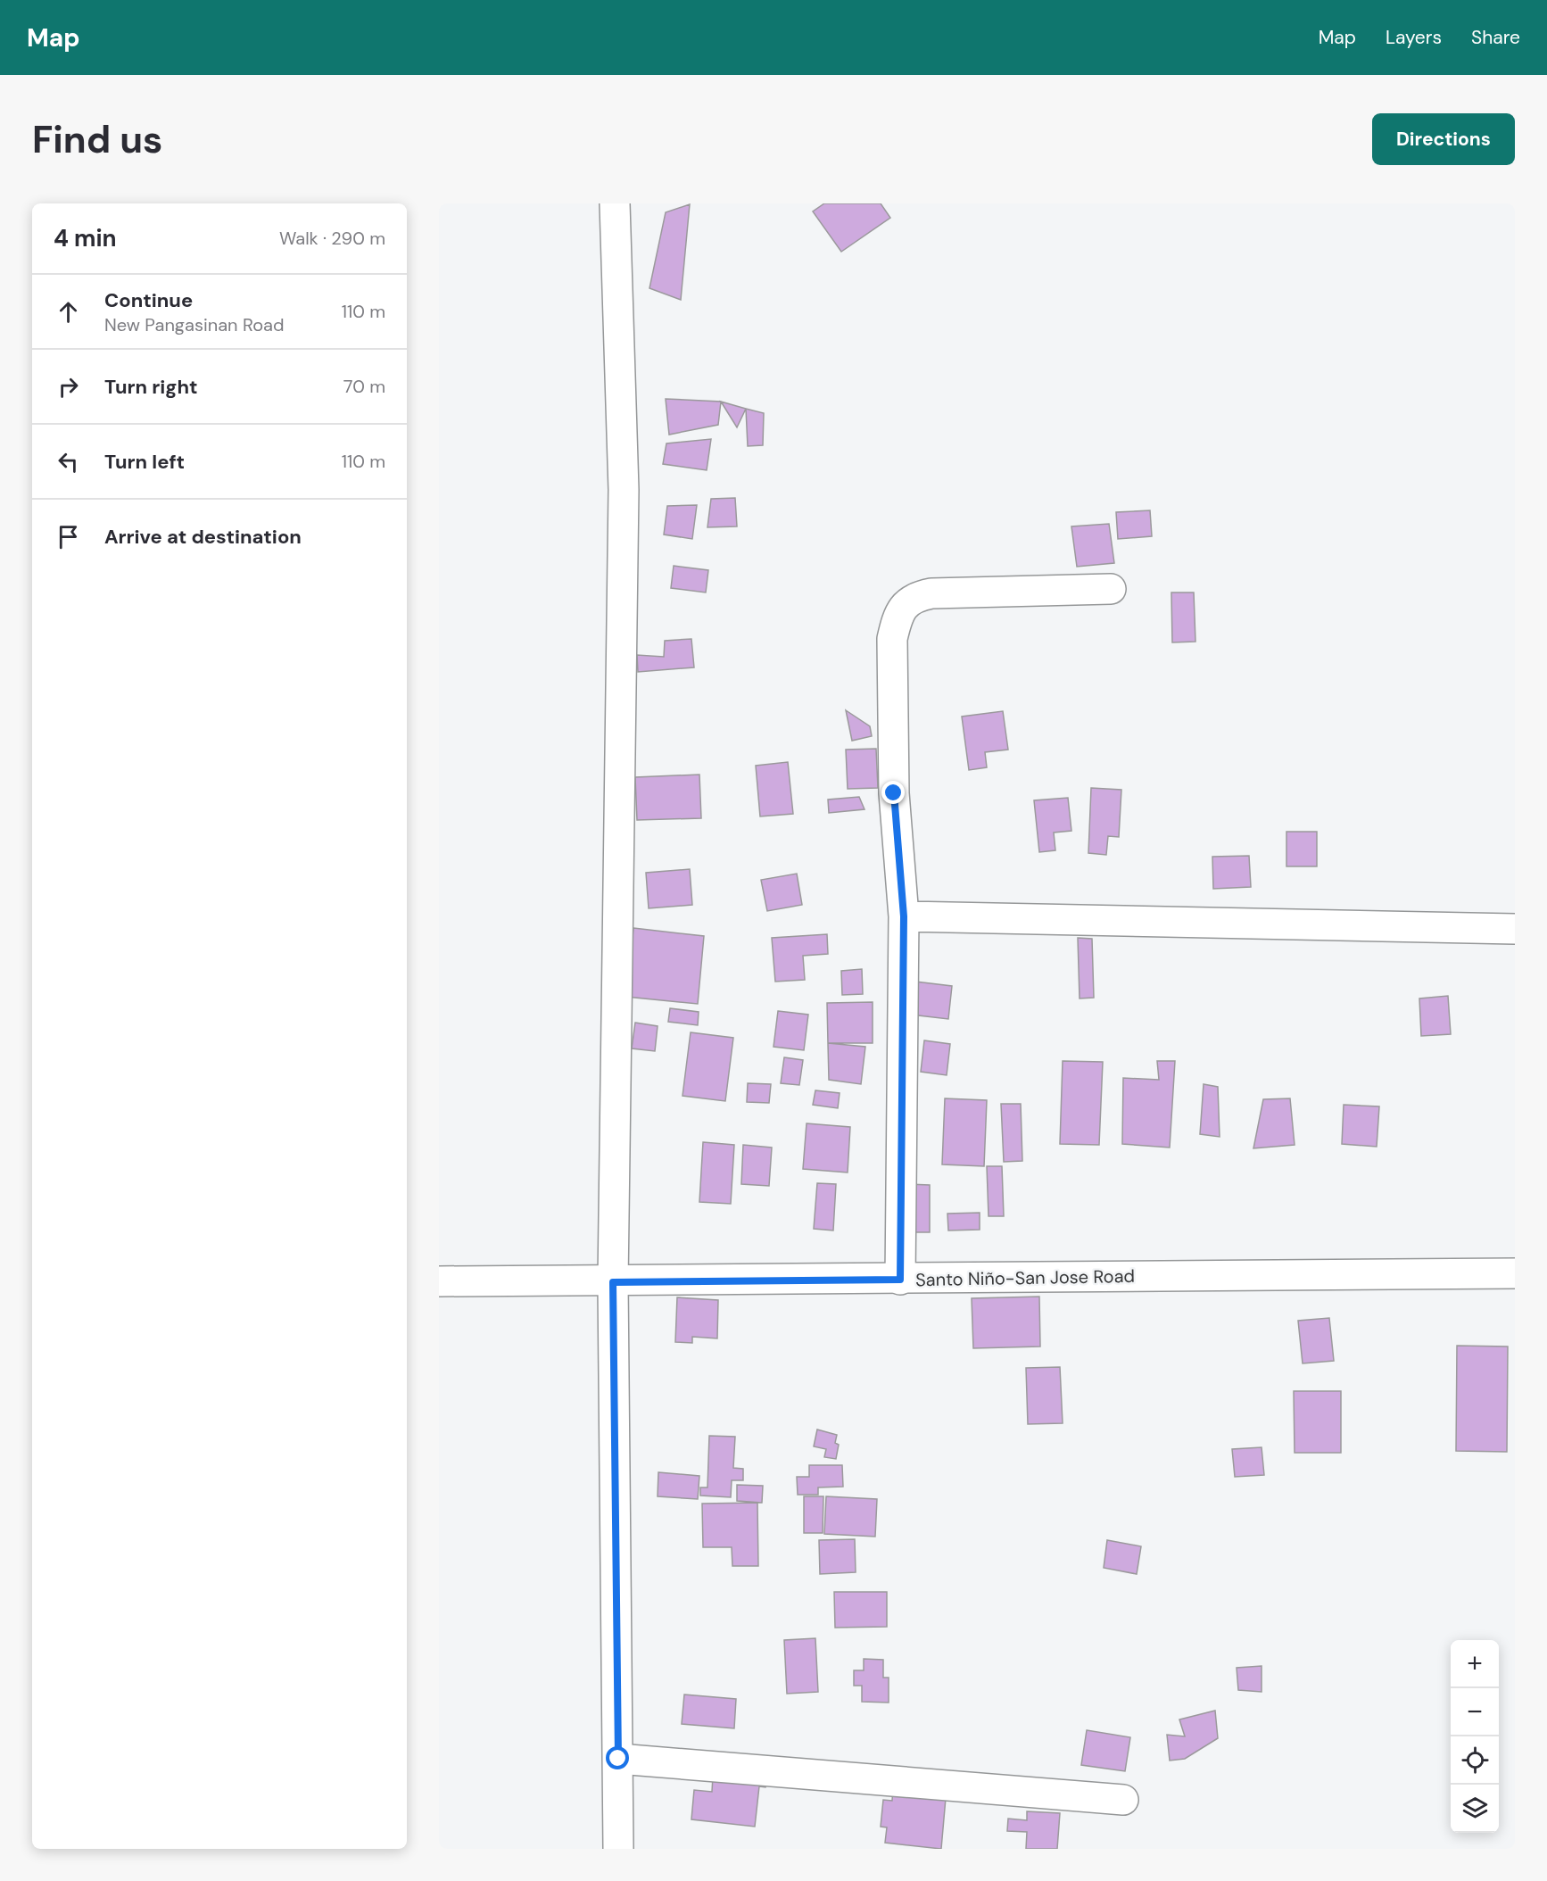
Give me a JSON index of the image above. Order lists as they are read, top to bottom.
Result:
{
  "streets": {
    "street": ["Santo Niño-San Jose Road"]
  },
  "page": {
    "header": "Map",
    "nav": ["Map", "Layers", "Share"],
    "buttons": "Directions",
    "title": "Find us",
    "heading": ["4 min", "Walk · 290 m"],
    "list": [
      ["Continue", "New Pangasinan Road", "110 m"],
      ["Turn right", "70 m"],
      ["Turn left", "110 m"],
      "Arrive at destination"
    ],
    "map_buttons": ["+", "−"]
  }
}
